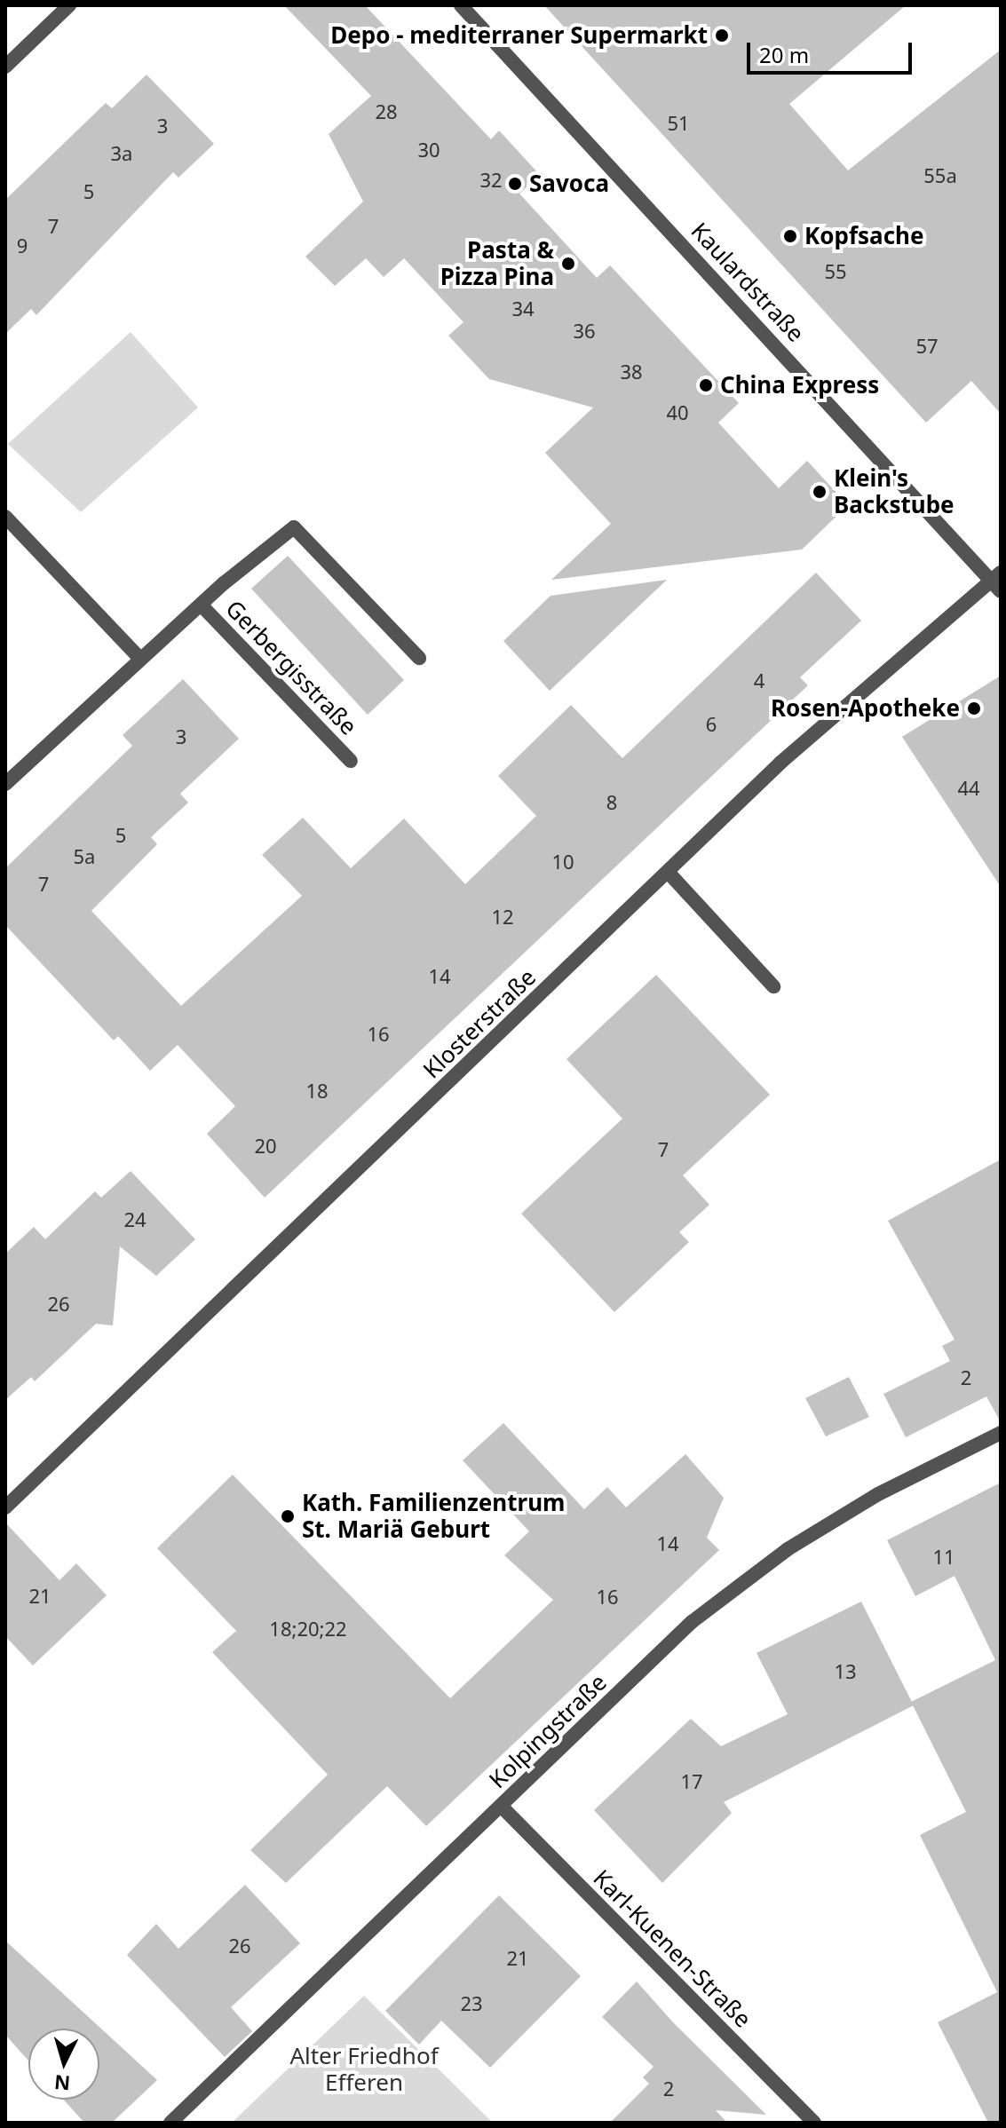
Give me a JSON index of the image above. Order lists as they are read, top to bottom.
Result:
{
  "streets": {
    "street": [
      "Kaulardstraße",
      "Gerbergisstraße",
      "Klosterstraße",
      "Kolpingstraße",
      "Karl-Kuenen-Straße"
    ]
  },
  "crossings": [
    ["Kaulardstraße", "Klosterstraße"],
    ["Kolpingstraße", "Karl-Kuenen-Straße"]
  ],
  "parks": ["Alter Friedhof Efferen"],
  "places": [
    "Depo - mediterraner Supermarkt",
    "Savoca",
    "Kopfsache",
    "Pasta & Pizza Pina",
    "China Express",
    "Klein's Backstube",
    "Rosen-Apotheke",
    "Kath. Familienzentrum St. Mariä Geburt"
  ],
  "house_numbers": [
    "28",
    "51",
    "3",
    "30",
    "3a",
    "55a",
    "32",
    "5",
    "7",
    "9",
    "55",
    "34",
    "36",
    "57",
    "38",
    "40",
    "4",
    "6",
    "3",
    "44",
    "8",
    "5",
    "5a",
    "10",
    "7",
    "12",
    "14",
    "16",
    "18",
    "20",
    "7",
    "24",
    "26",
    "2",
    "14",
    "11",
    "21",
    "16",
    "18;20;22",
    "13",
    "17",
    "26",
    "21",
    "23",
    "2"
  ],
  "scale_bar": "20 m",
  "north": "bottom"
}
